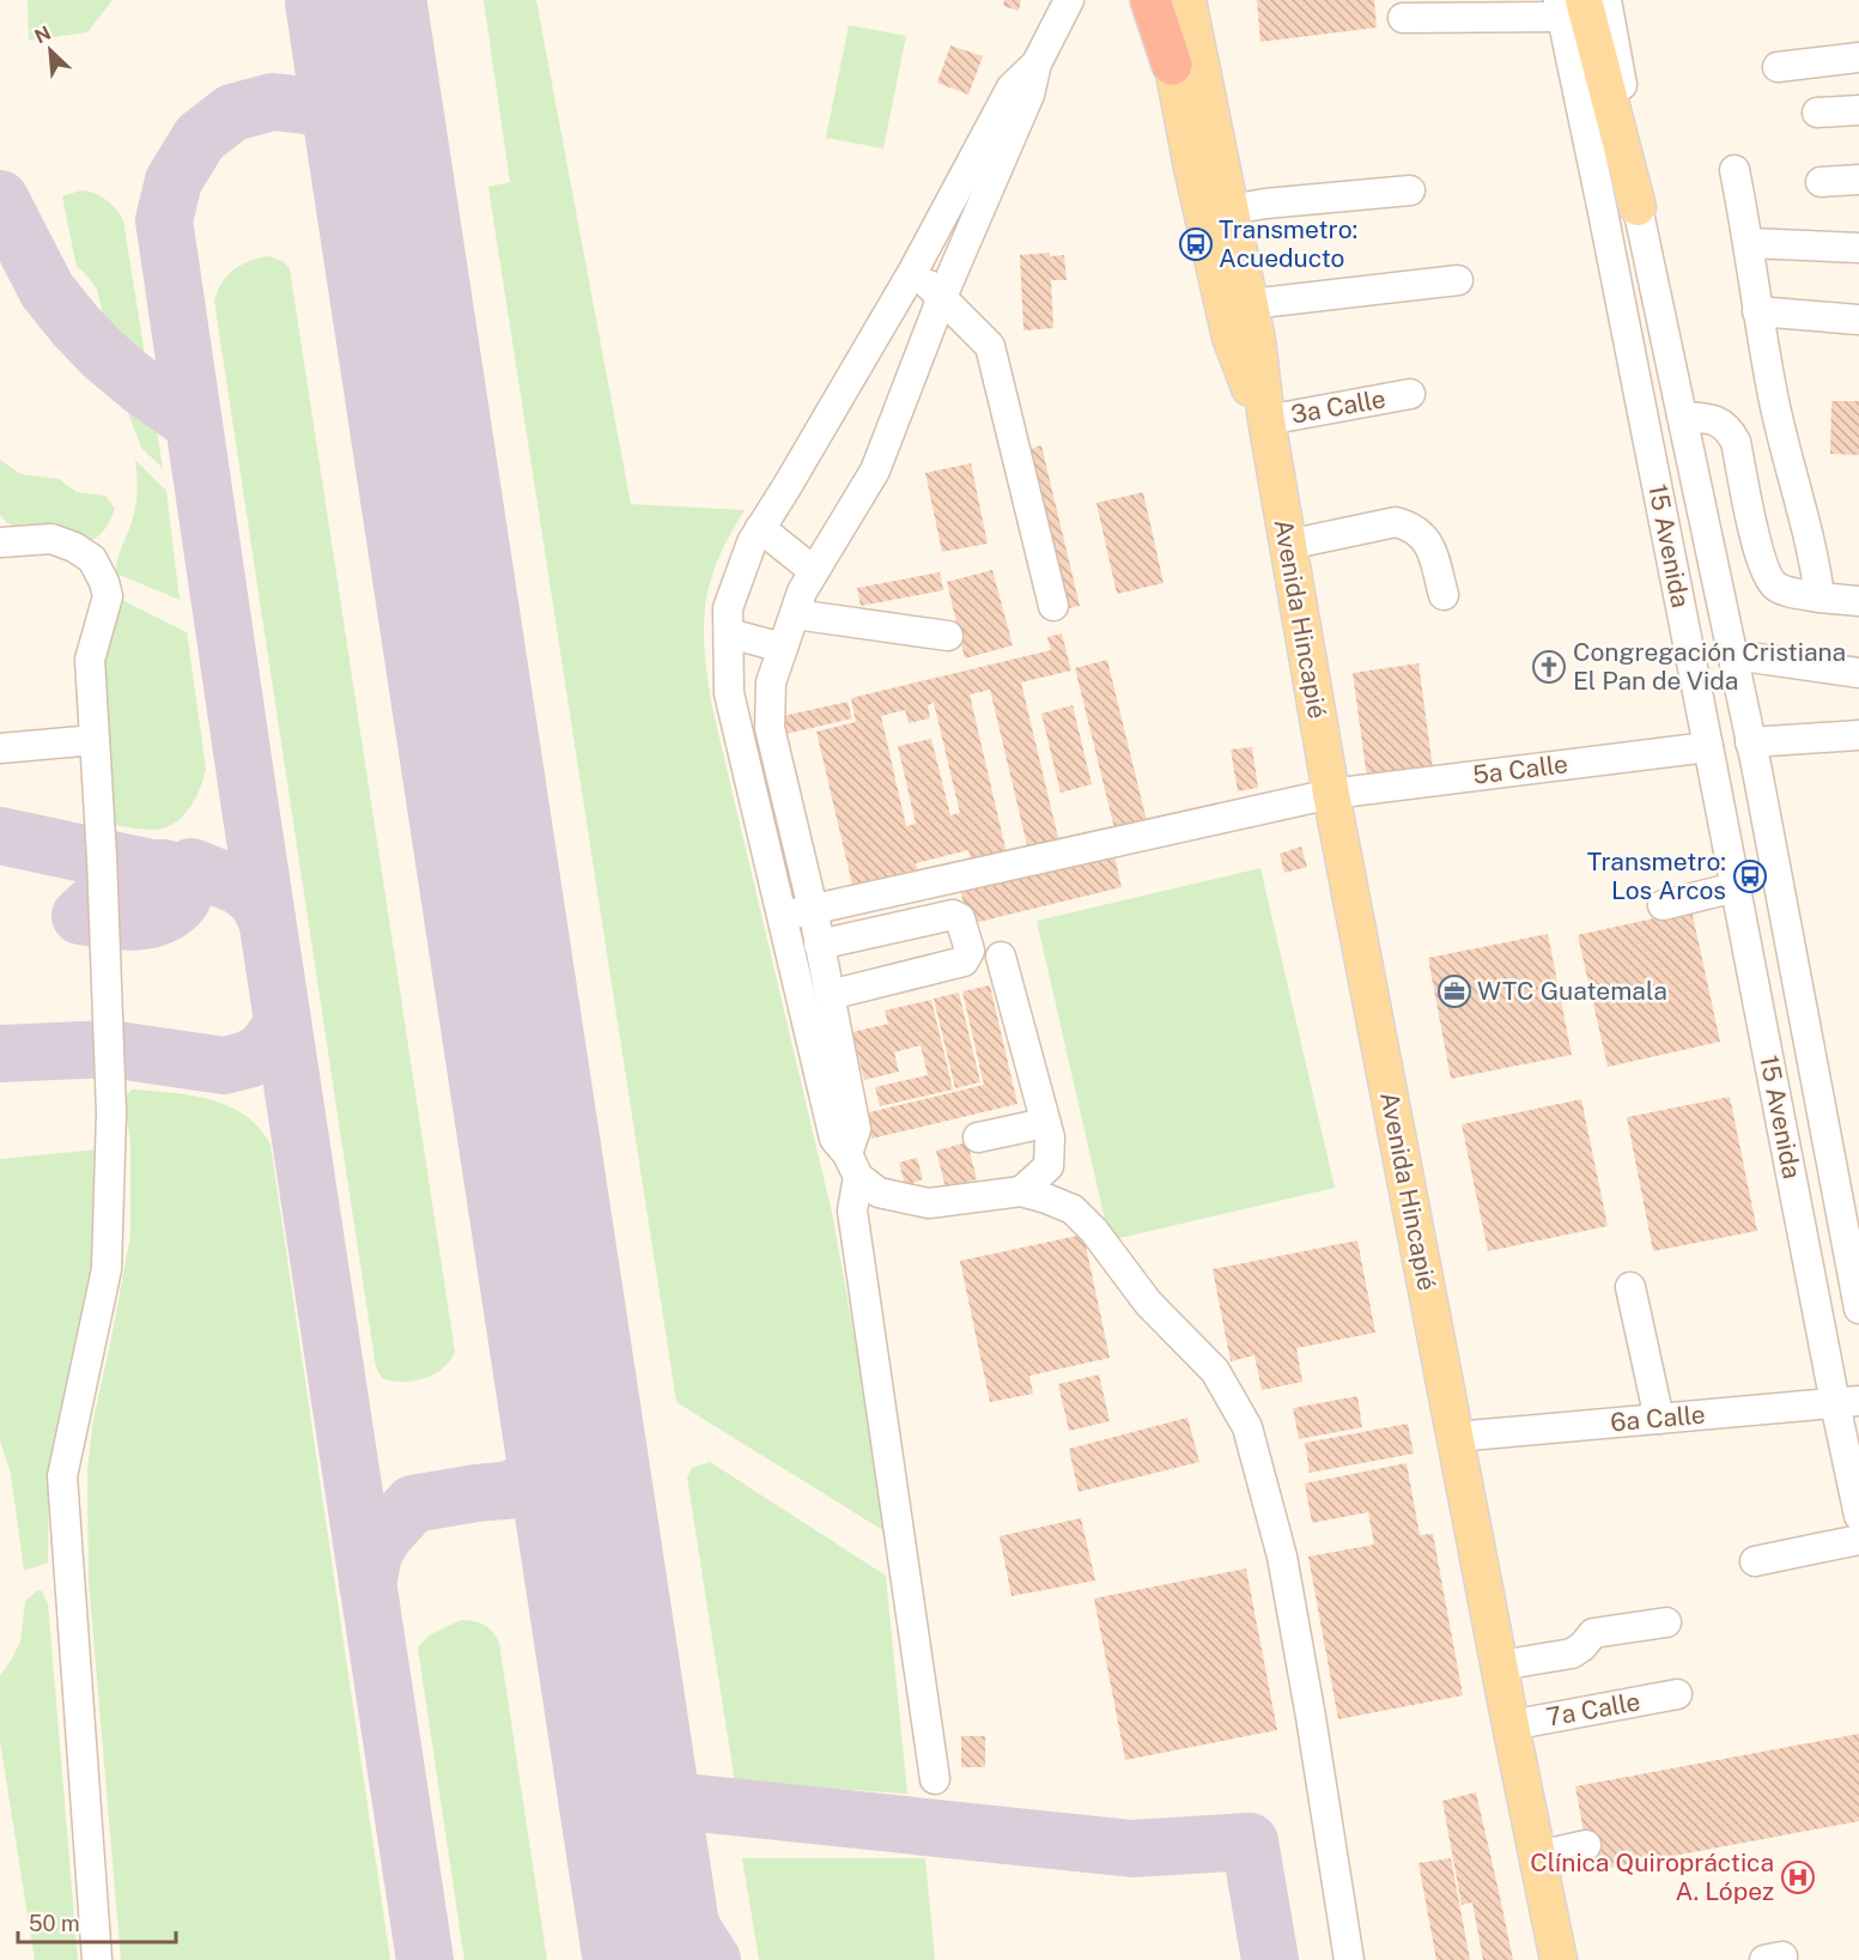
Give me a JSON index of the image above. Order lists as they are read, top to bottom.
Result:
{
  "streets": {
    "main road": ["Avenida Hincapié"],
    "street": [
      "3a Calle",
      "15 Avenida",
      "5a Calle",
      "6a Calle",
      "7a Calle"
    ]
  },
  "crossings": [
    ["3a Calle", "Avenida Hincapié"],
    ["15 Avenida", "5a Calle"],
    ["15 Avenida", "6a Calle"],
    ["Avenida Hincapié", "5a Calle"],
    ["Avenida Hincapié", "6a Calle"],
    ["Avenida Hincapié", "7a Calle"]
  ],
  "places": {
    "bus stop": ["Transmetro: Acueducto", "Transmetro: Los Arcos"],
    "church": ["Congregación Cristiana El Pan de Vida"],
    "office": ["WTC Guatemala"],
    "hospital": ["Clínica Quiropráctica A. López"]
  },
  "scale_bar": "50 m",
  "north": "top left"
}
